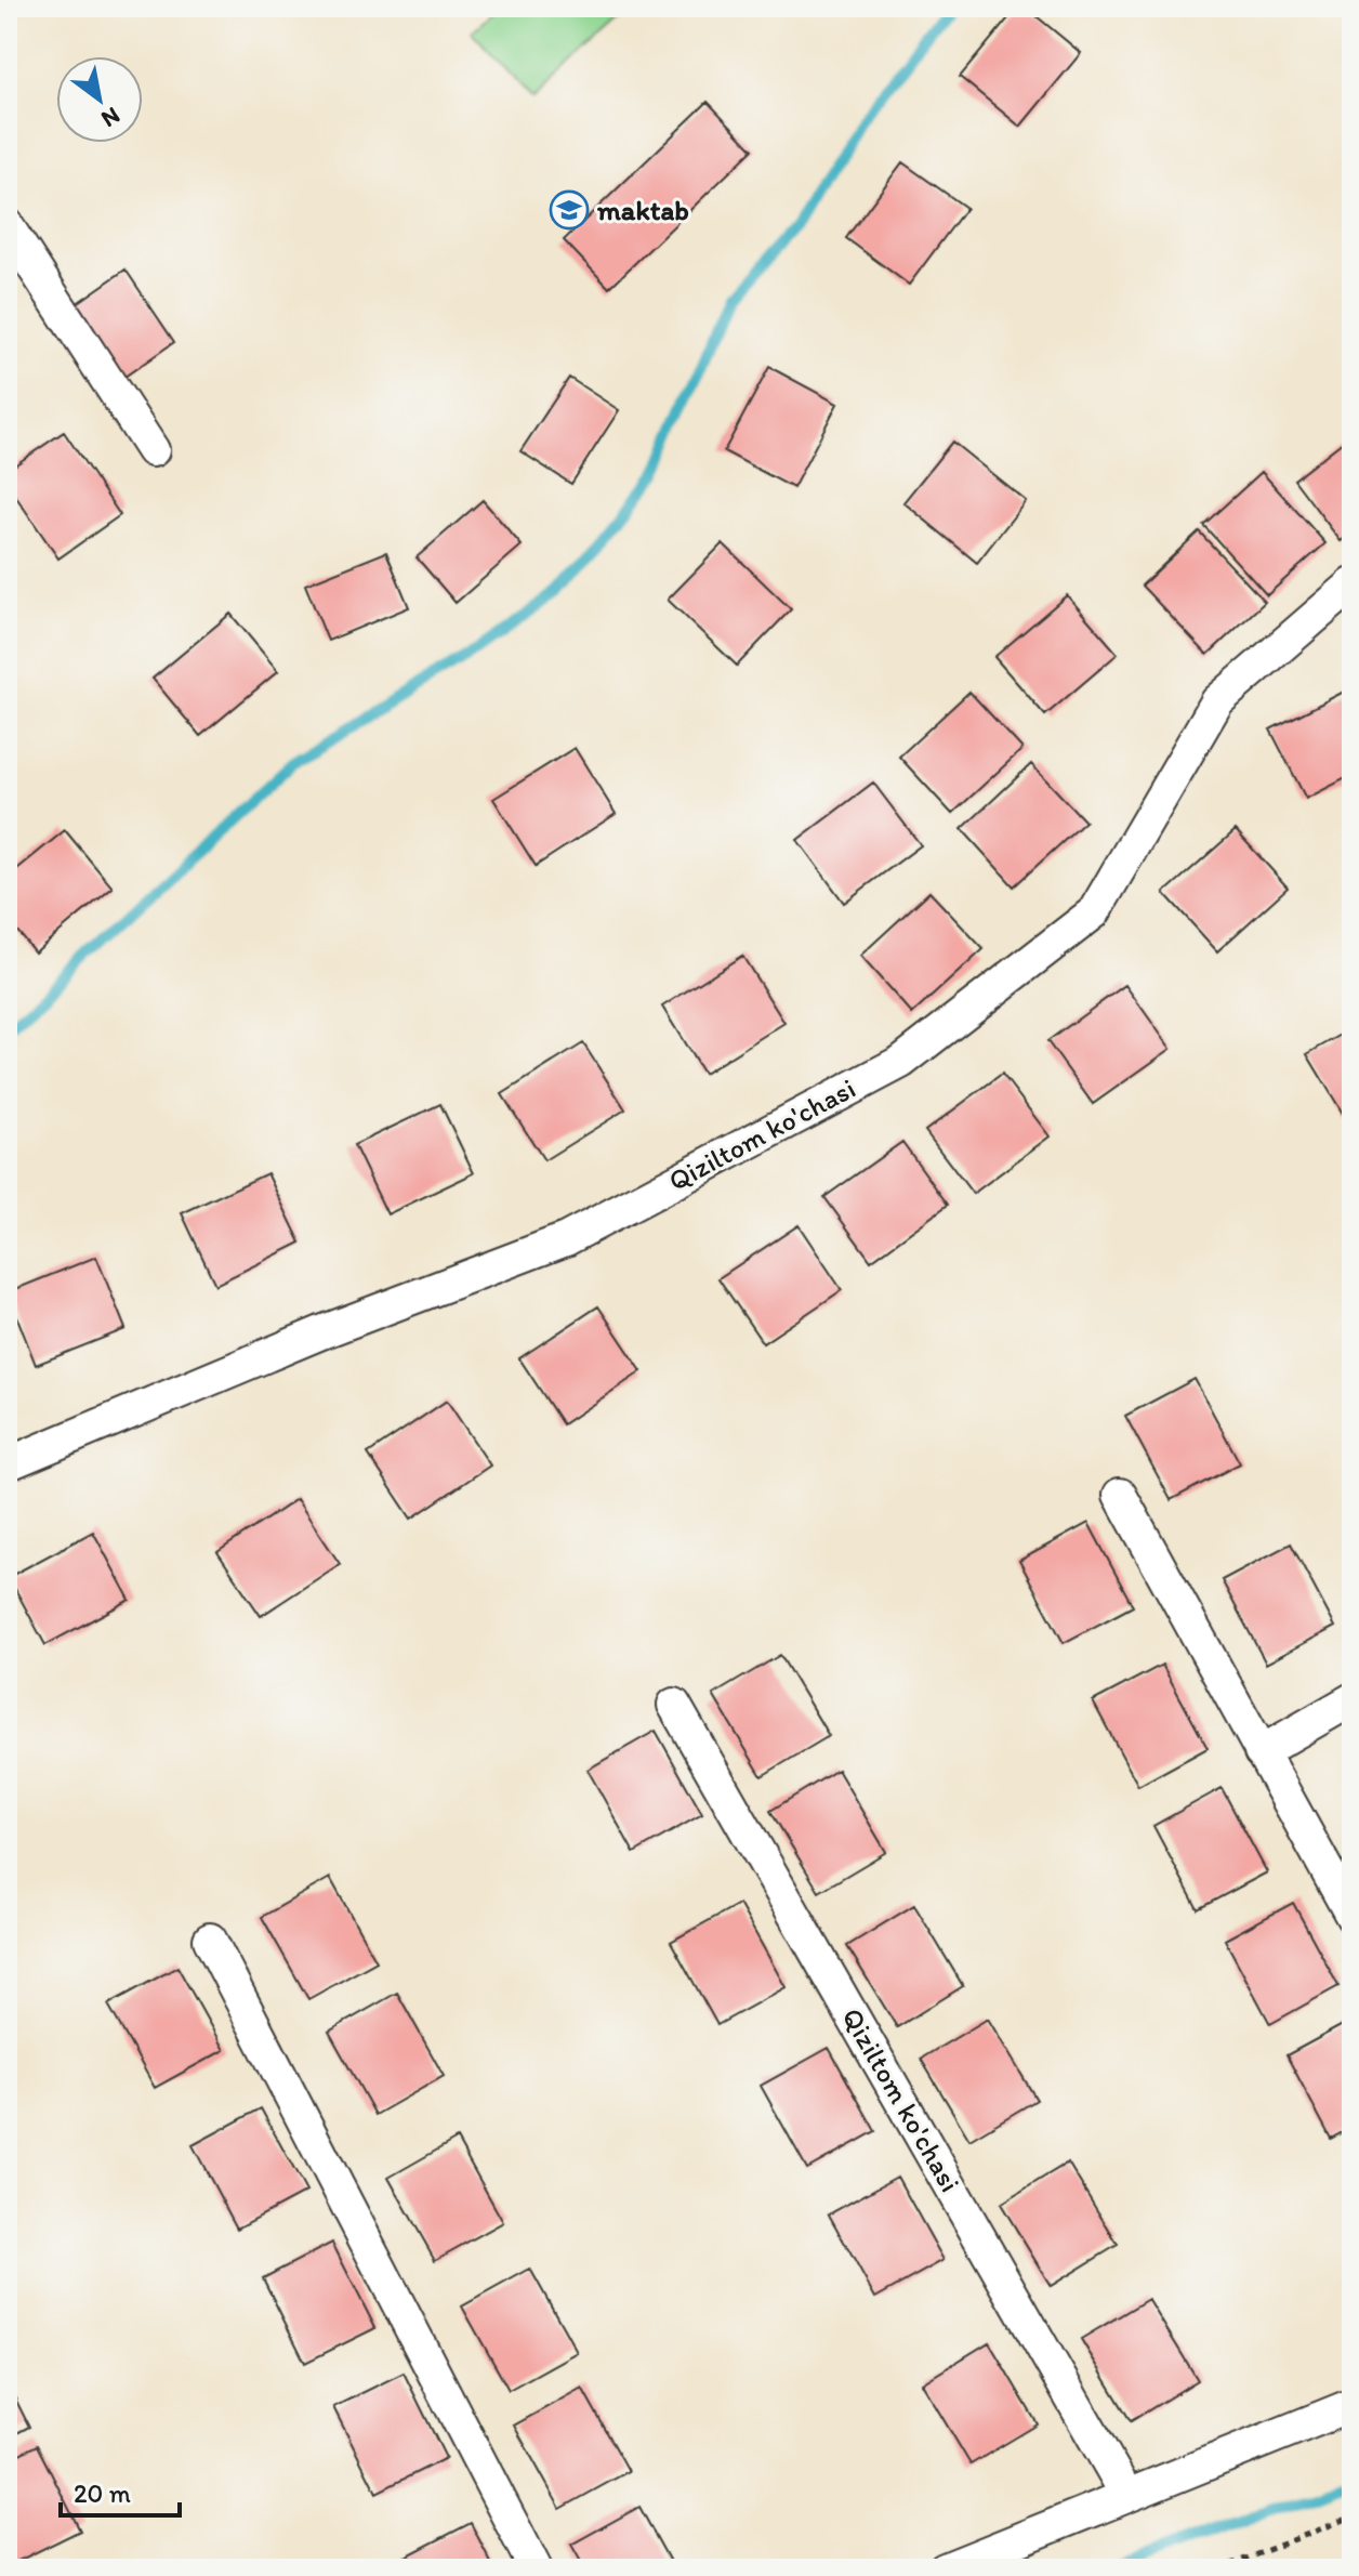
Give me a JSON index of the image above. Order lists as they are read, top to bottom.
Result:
{
  "streets": {
    "street": ["Qiziltom ko'chasi"]
  },
  "places": {
    "school or university": ["maktab"]
  },
  "scale_bar": "20 m",
  "north": "bottom right"
}
